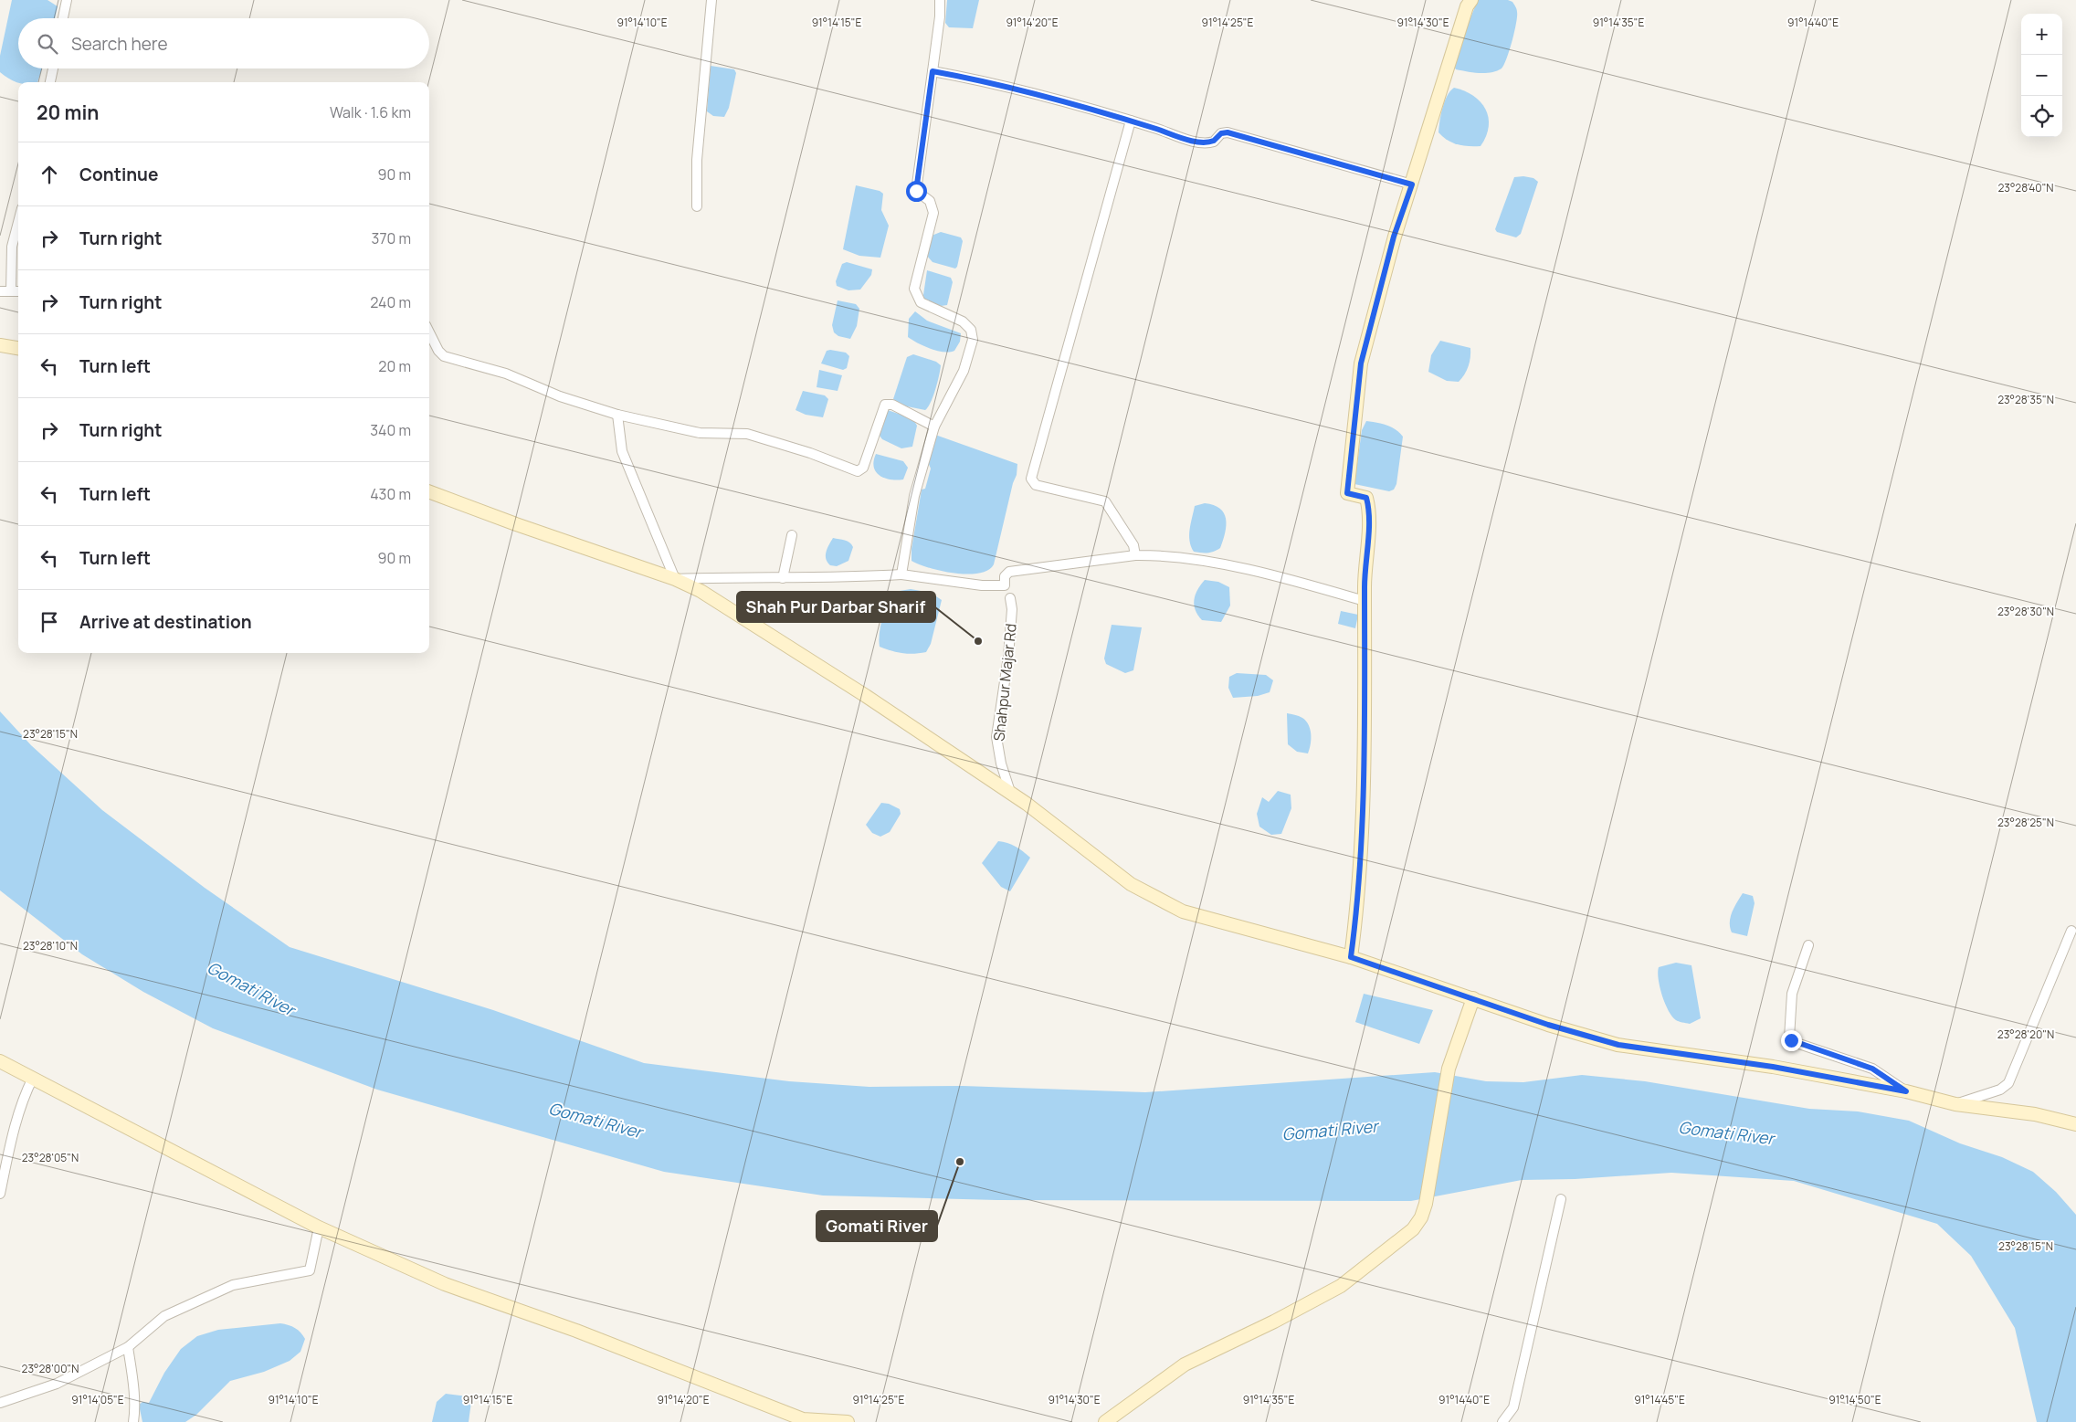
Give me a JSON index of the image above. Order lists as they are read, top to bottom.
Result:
{
  "streets": {
    "street": ["Shahpur Majar Rd"]
  },
  "water": ["Gomati River"],
  "places": ["Shah Pur Darbar Sharif", "Gomati River"],
  "page": {
    "map_buttons": ["+", "−"],
    "search": "Search here",
    "heading": ["20 min", "Walk · 1.6 km"],
    "list": [
      ["Continue", "90 m"],
      ["Turn right", "370 m"],
      ["Turn right", "240 m"],
      ["Turn left", "20 m"],
      ["Turn right", "340 m"],
      ["Turn left", "430 m"],
      ["Turn left", "90 m"],
      "Arrive at destination"
    ]
  },
  "coordinates": [
    "91°14'10\"E",
    "91°14'15\"E",
    "91°14'20\"E",
    "91°14'25\"E",
    "91°14'30\"E",
    "91°14'35\"E",
    "91°14'40\"E",
    "23°28'40\"N",
    "23°28'35\"N",
    "23°28'30\"N",
    "23°28'15\"N",
    "23°28'25\"N",
    "23°28'10\"N",
    "23°28'20\"N",
    "23°28'05\"N",
    "23°28'00\"N",
    "91°14'05\"E",
    "91°14'45\"E",
    "91°14'50\"E"
  ]
}
